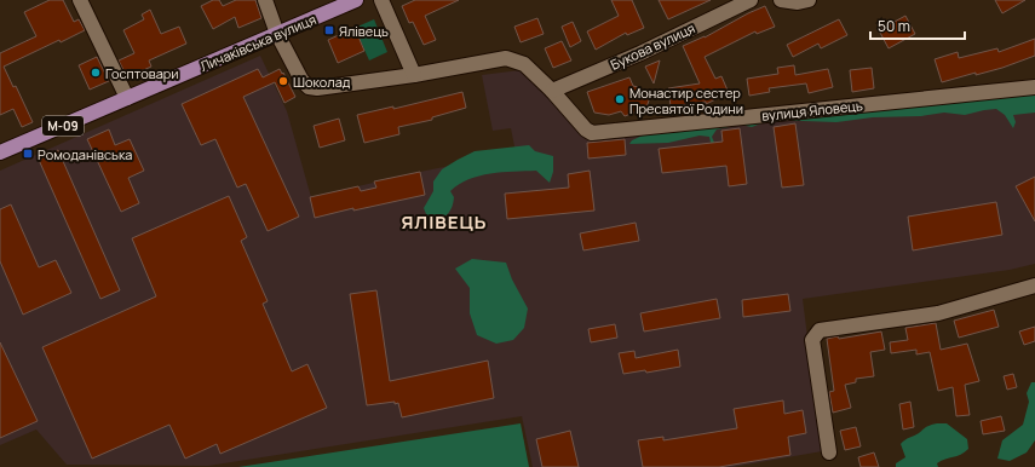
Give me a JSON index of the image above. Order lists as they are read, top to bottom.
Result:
{
  "streets": {
    "main road": ["Личаківська вулиця", "М-09"],
    "street": ["Букова вулиця", "вулиця Яловець"]
  },
  "crossings": [
    ["Личаківська вулиця", "вулиця Яловець"],
    ["Букова вулиця", "вулиця Яловець"]
  ],
  "districts": ["ЯЛІВЕЦЬ"],
  "places": {
    "transit": ["Ялівець", "Ромоданівська"],
    "other": ["Госптовари", "Шоколад", "Монастир сестер Пресвятої Родини"]
  },
  "scale_bar": "50 m"
}
